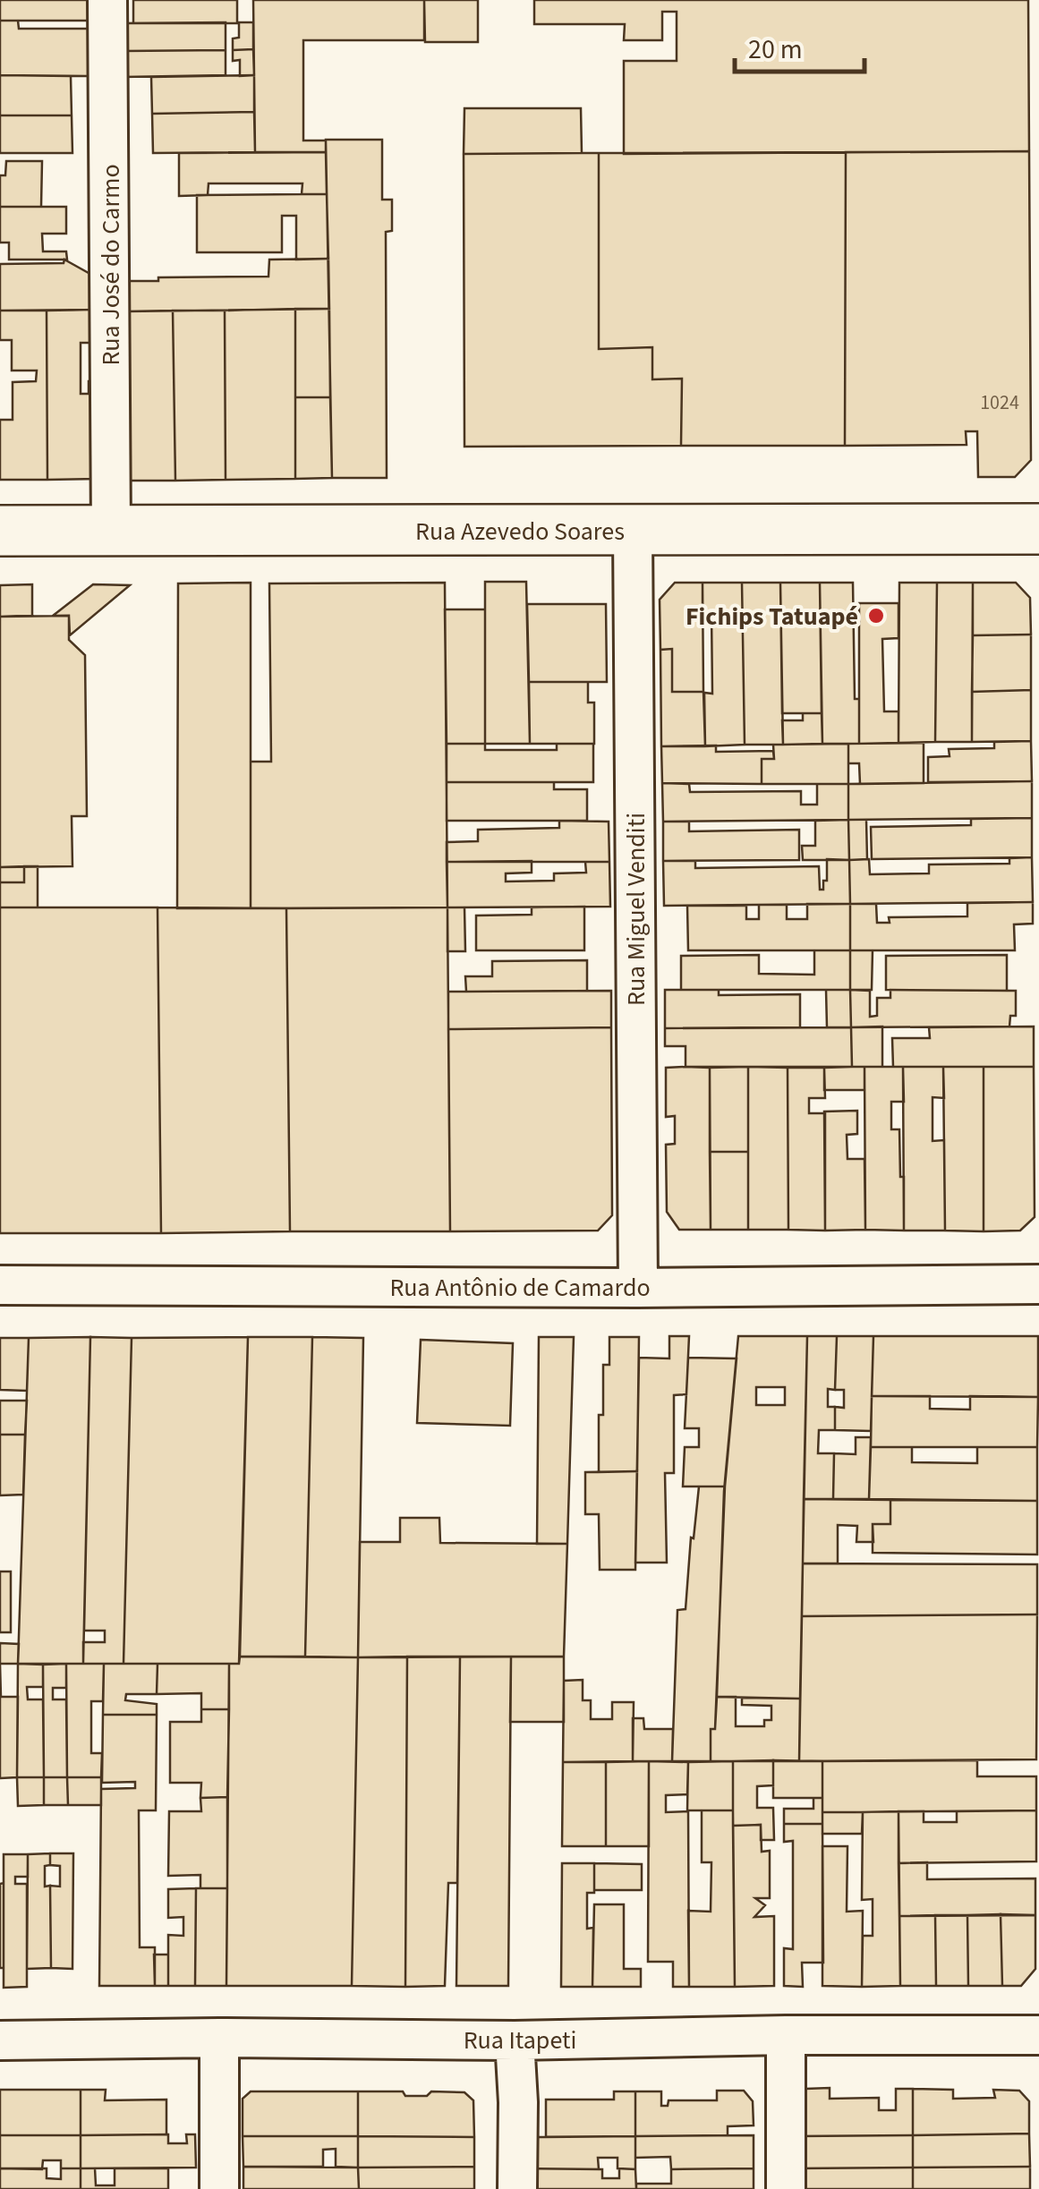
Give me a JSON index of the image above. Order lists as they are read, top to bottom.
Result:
{
  "streets": {
    "street": [
      "Rua José do Carmo",
      "Rua Azevedo Soares",
      "Rua Miguel Venditi",
      "Rua Antônio de Camardo",
      "Rua Itapeti"
    ]
  },
  "crossings": [
    ["Rua José do Carmo", "Rua Azevedo Soares"],
    ["Rua Azevedo Soares", "Rua Miguel Venditi"],
    ["Rua Miguel Venditi", "Rua Antônio de Camardo"]
  ],
  "places": ["Fichips Tatuapé"],
  "house_numbers": ["1024"],
  "scale_bar": "20 m"
}
